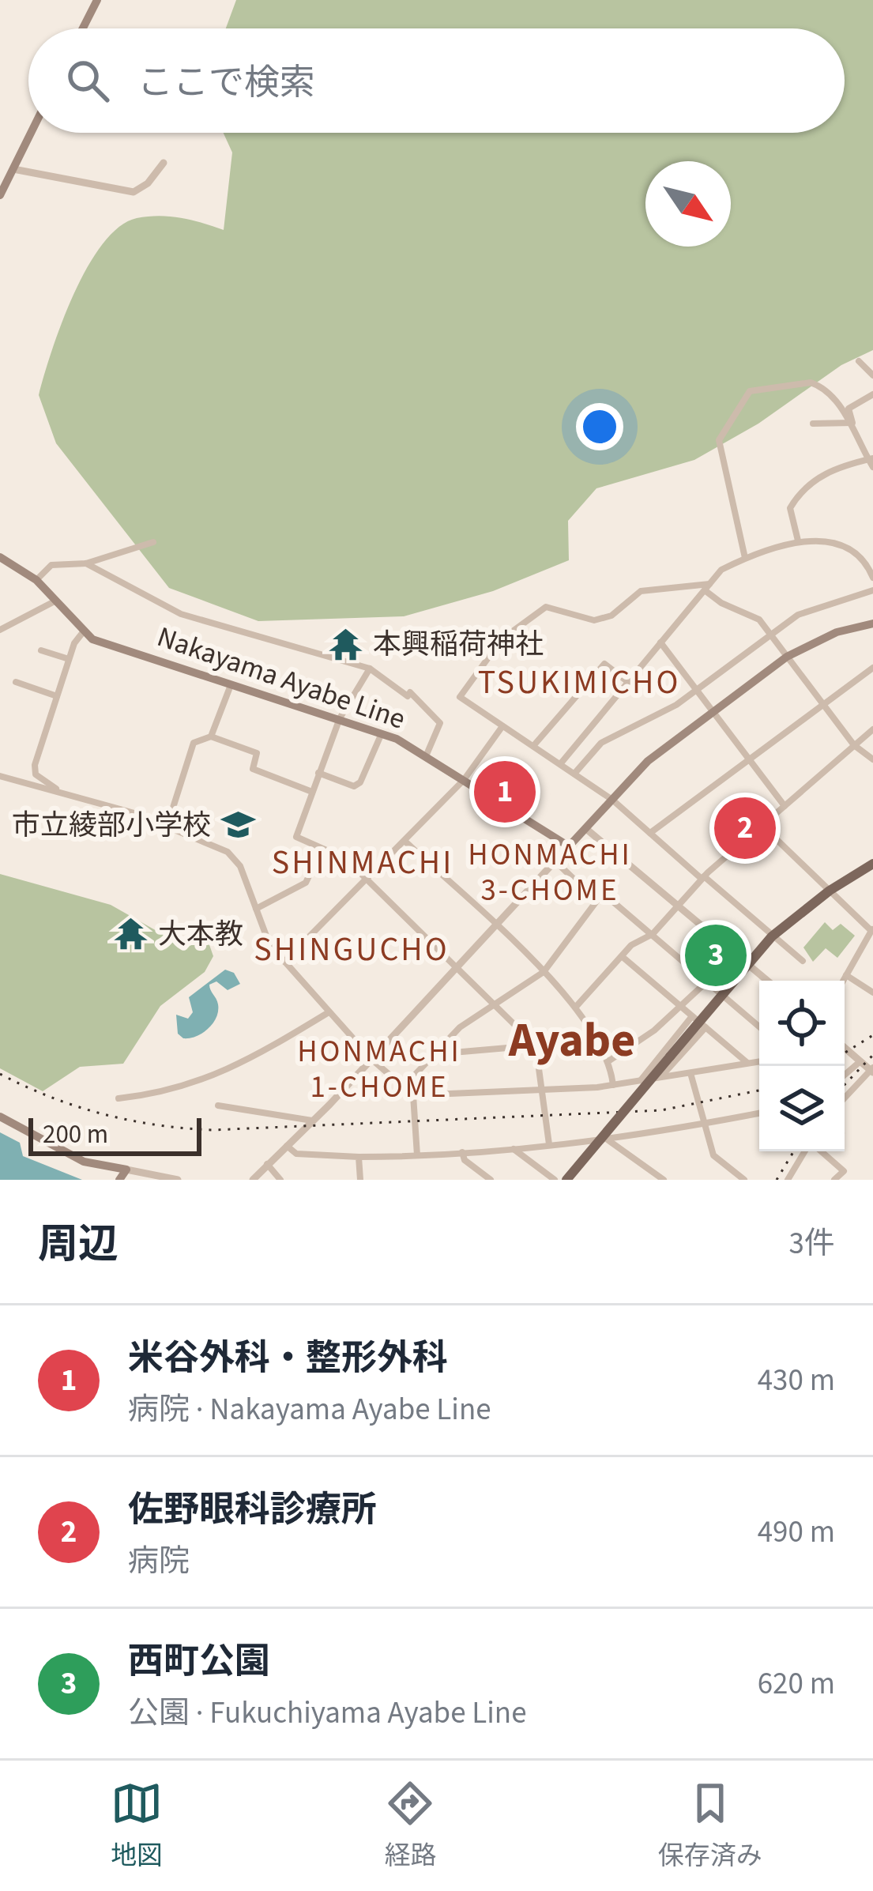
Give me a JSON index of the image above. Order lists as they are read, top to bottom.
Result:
{
  "streets": {
    "main road": ["Nakayama Ayabe Line"]
  },
  "districts": [
    "TSUKIMICHO",
    "HONMACHI 3-CHOME",
    "SHINMACHI",
    "SHINGUCHO",
    "Ayabe",
    "HONMACHI 1-CHOME"
  ],
  "places": {
    "temple": ["本興稲荷神社", "大本教"],
    "school or university": ["市立綾部小学校"]
  },
  "scale_bar": "200 m",
  "north": "bottom right",
  "page": {
    "search": "ここで検索",
    "pins": ["1", "2", "3"],
    "scale": "200 m",
    "heading": ["周辺", "3件"],
    "list": [
      {
        "mark": "1",
        "name": "米谷外科・整形外科",
        "note": "病院 · Nakayama Ayabe Line",
        "value": "430 m"
      },
      {
        "mark": "2",
        "name": "佐野眼科診療所",
        "note": "病院",
        "value": "490 m"
      },
      {
        "mark": "3",
        "name": "西町公園",
        "note": "公園 · Fukuchiyama Ayabe Line",
        "value": "620 m"
      }
    ],
    "nav": ["地図", "経路", "保存済み"]
  }
}
